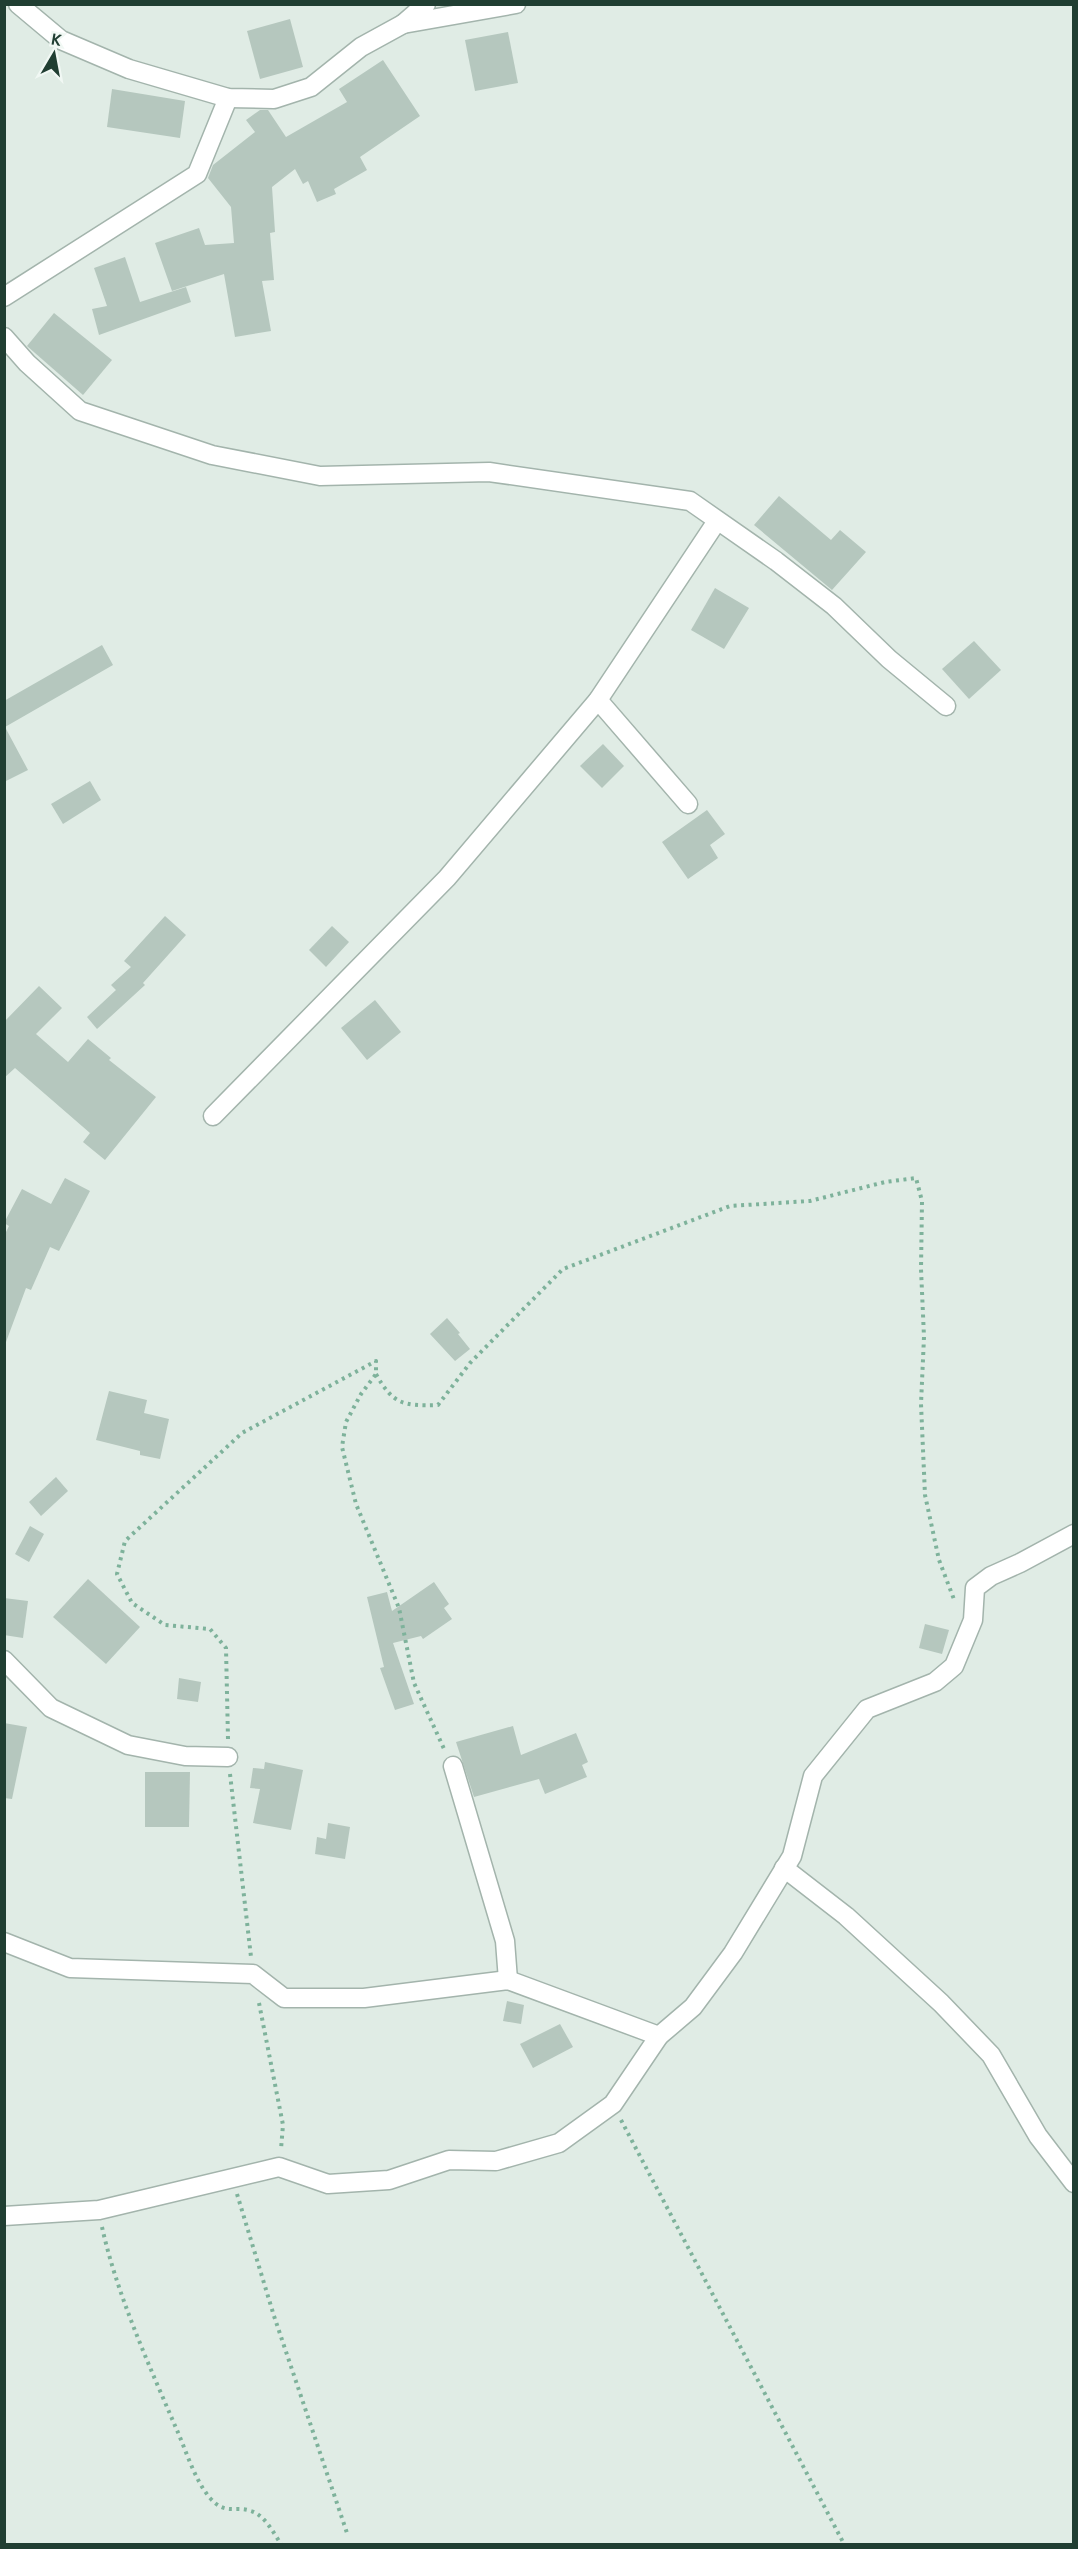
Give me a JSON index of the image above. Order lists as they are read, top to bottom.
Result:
{
  "north": "top"
}
